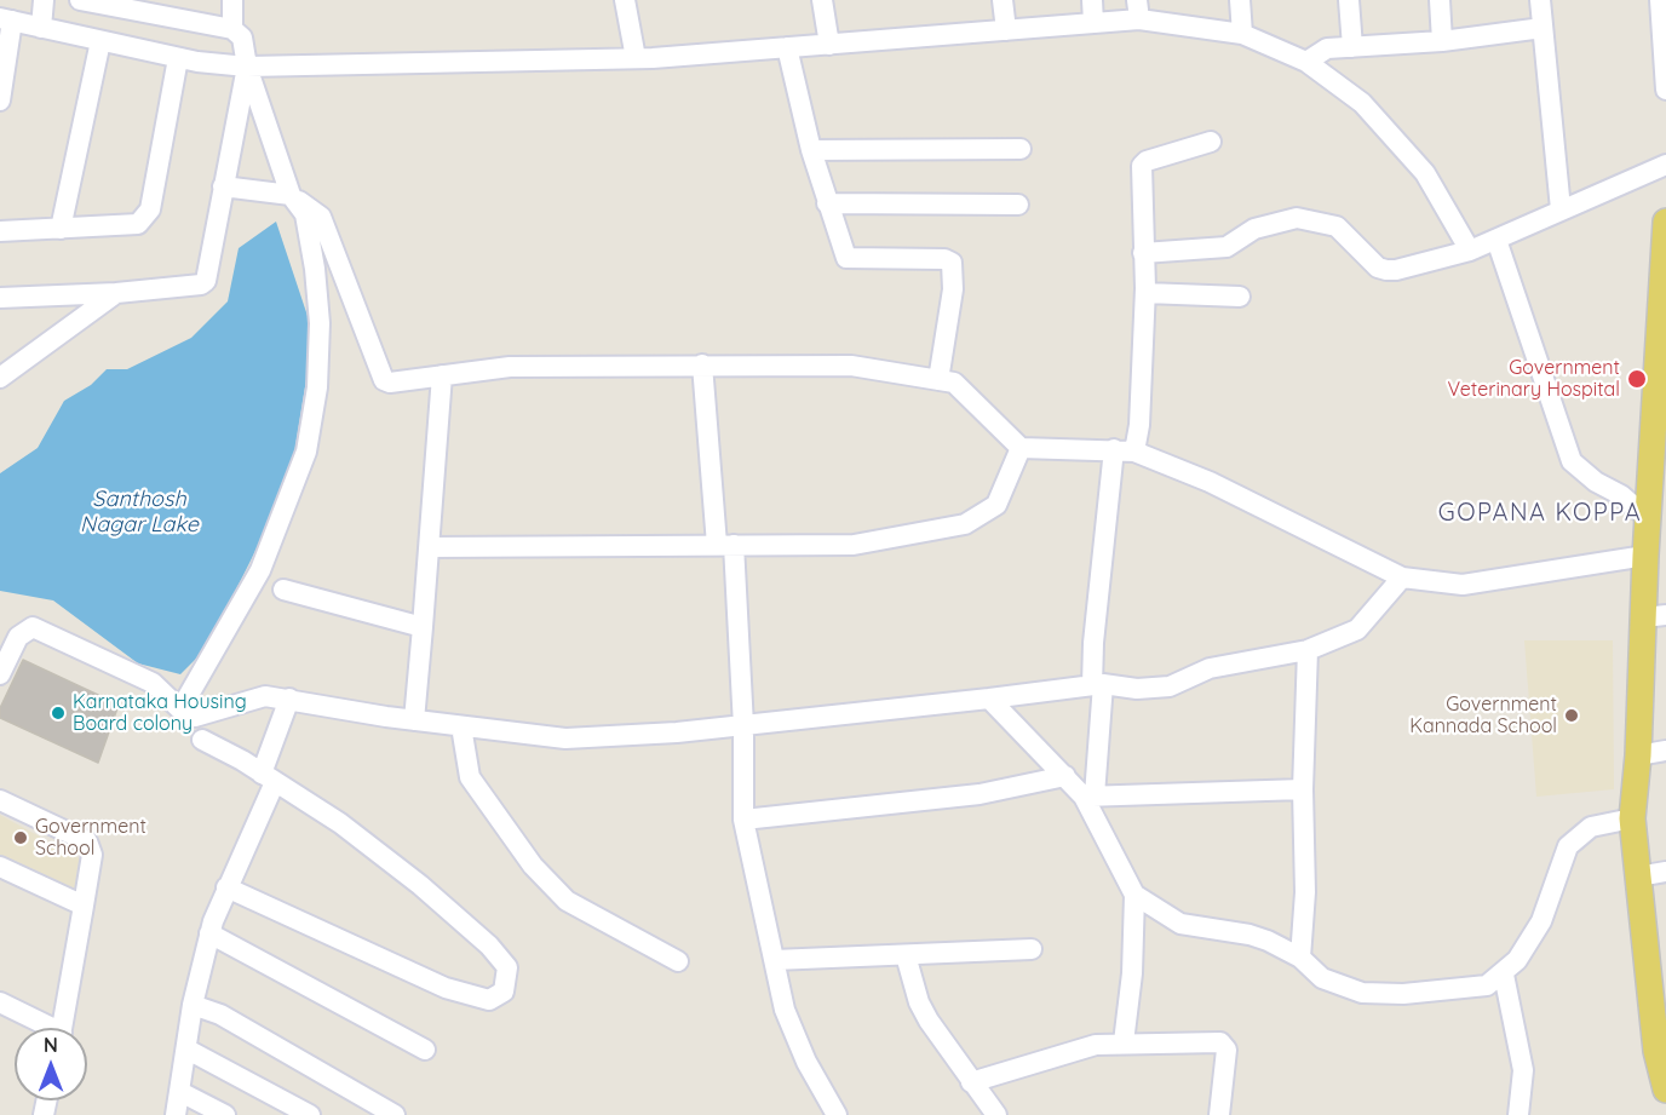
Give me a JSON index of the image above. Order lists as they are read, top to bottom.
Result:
{
  "districts": ["GOPANA KOPPA"],
  "water": ["Santhosh Nagar Lake"],
  "places": [
    "Government Veterinary Hospital",
    "Karnataka Housing Board colony",
    "Government Kannada School",
    "Government School"
  ],
  "north": "top"
}
